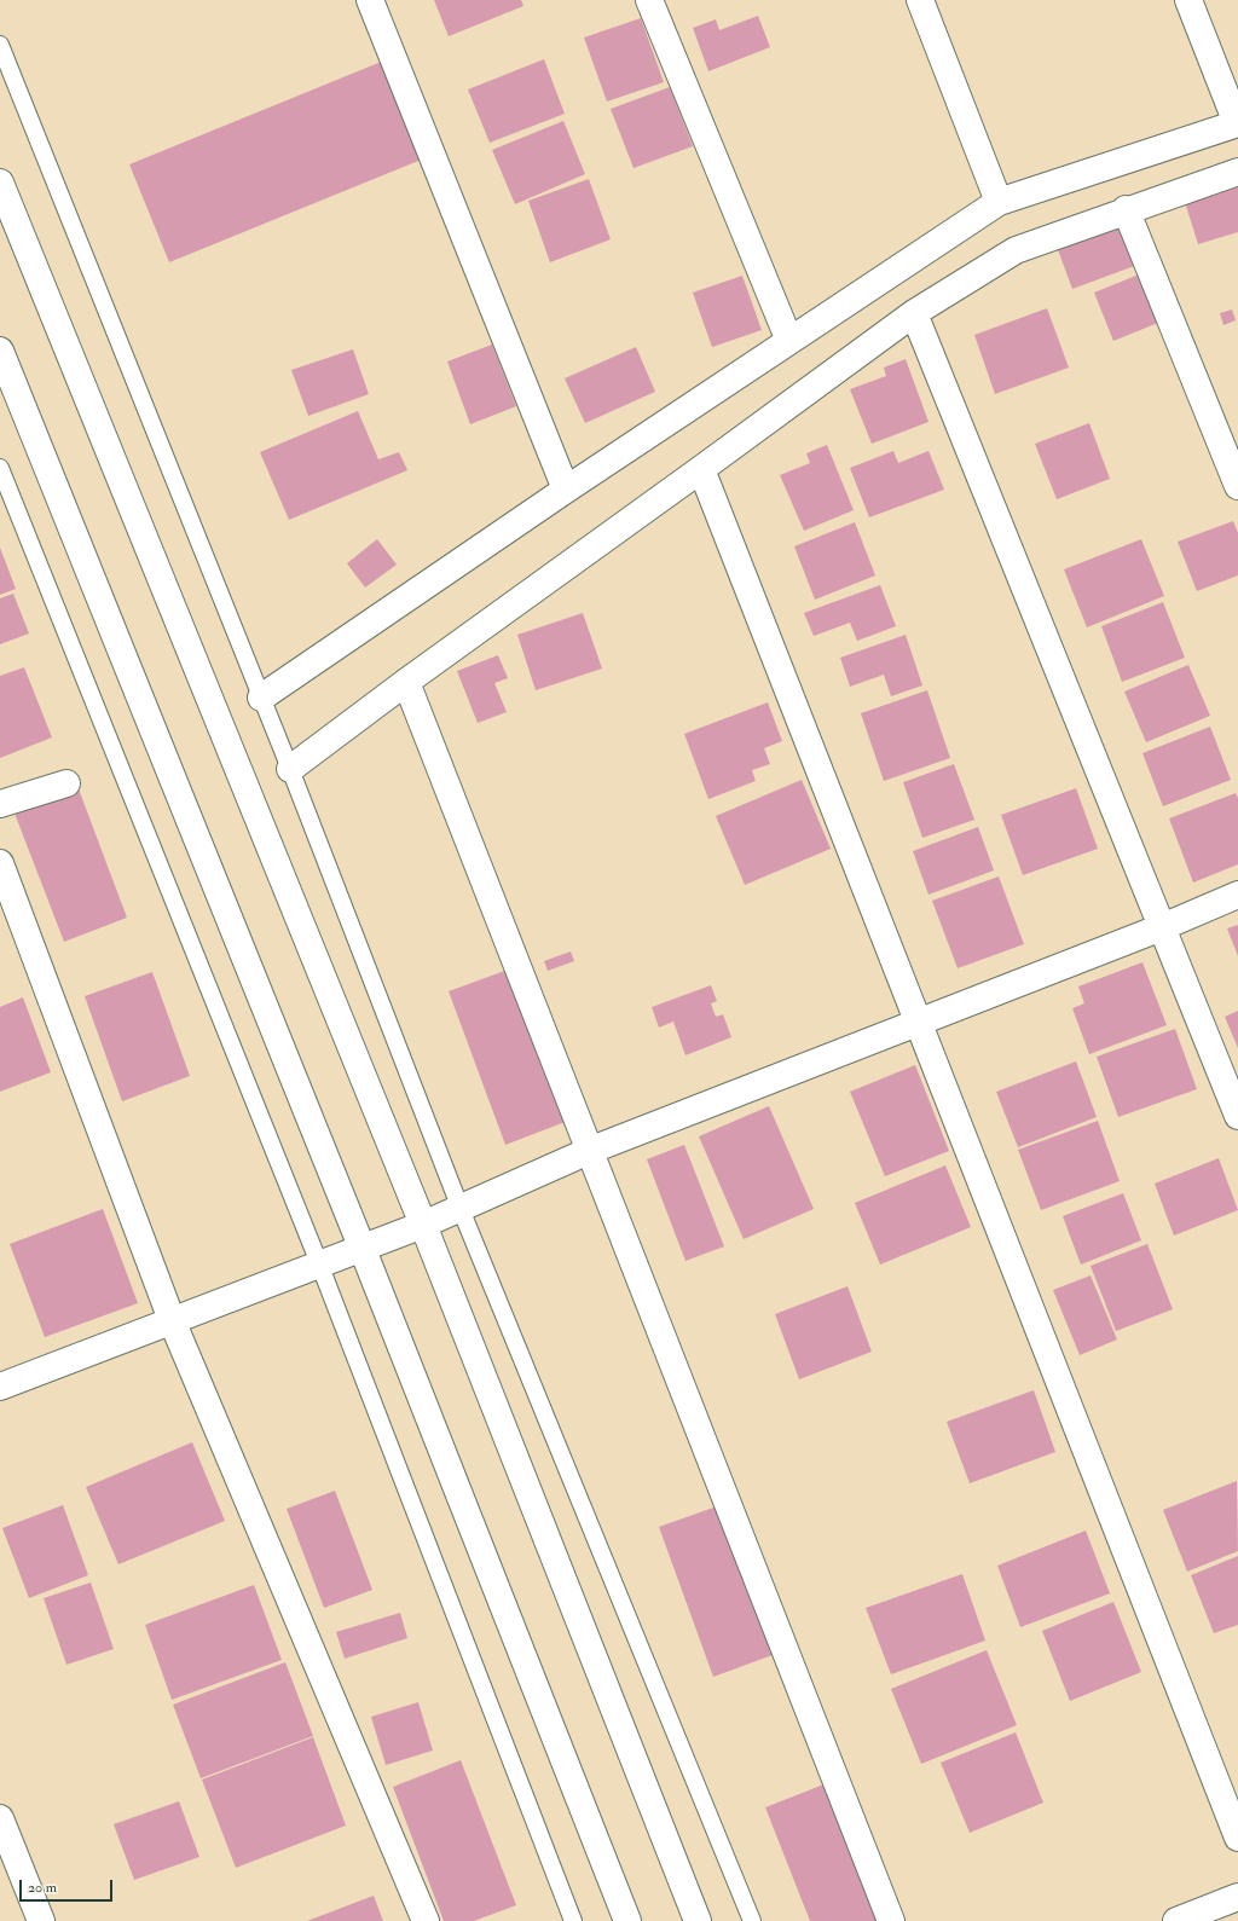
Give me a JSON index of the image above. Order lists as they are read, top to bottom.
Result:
{
  "scale_bar": "20 m"
}
